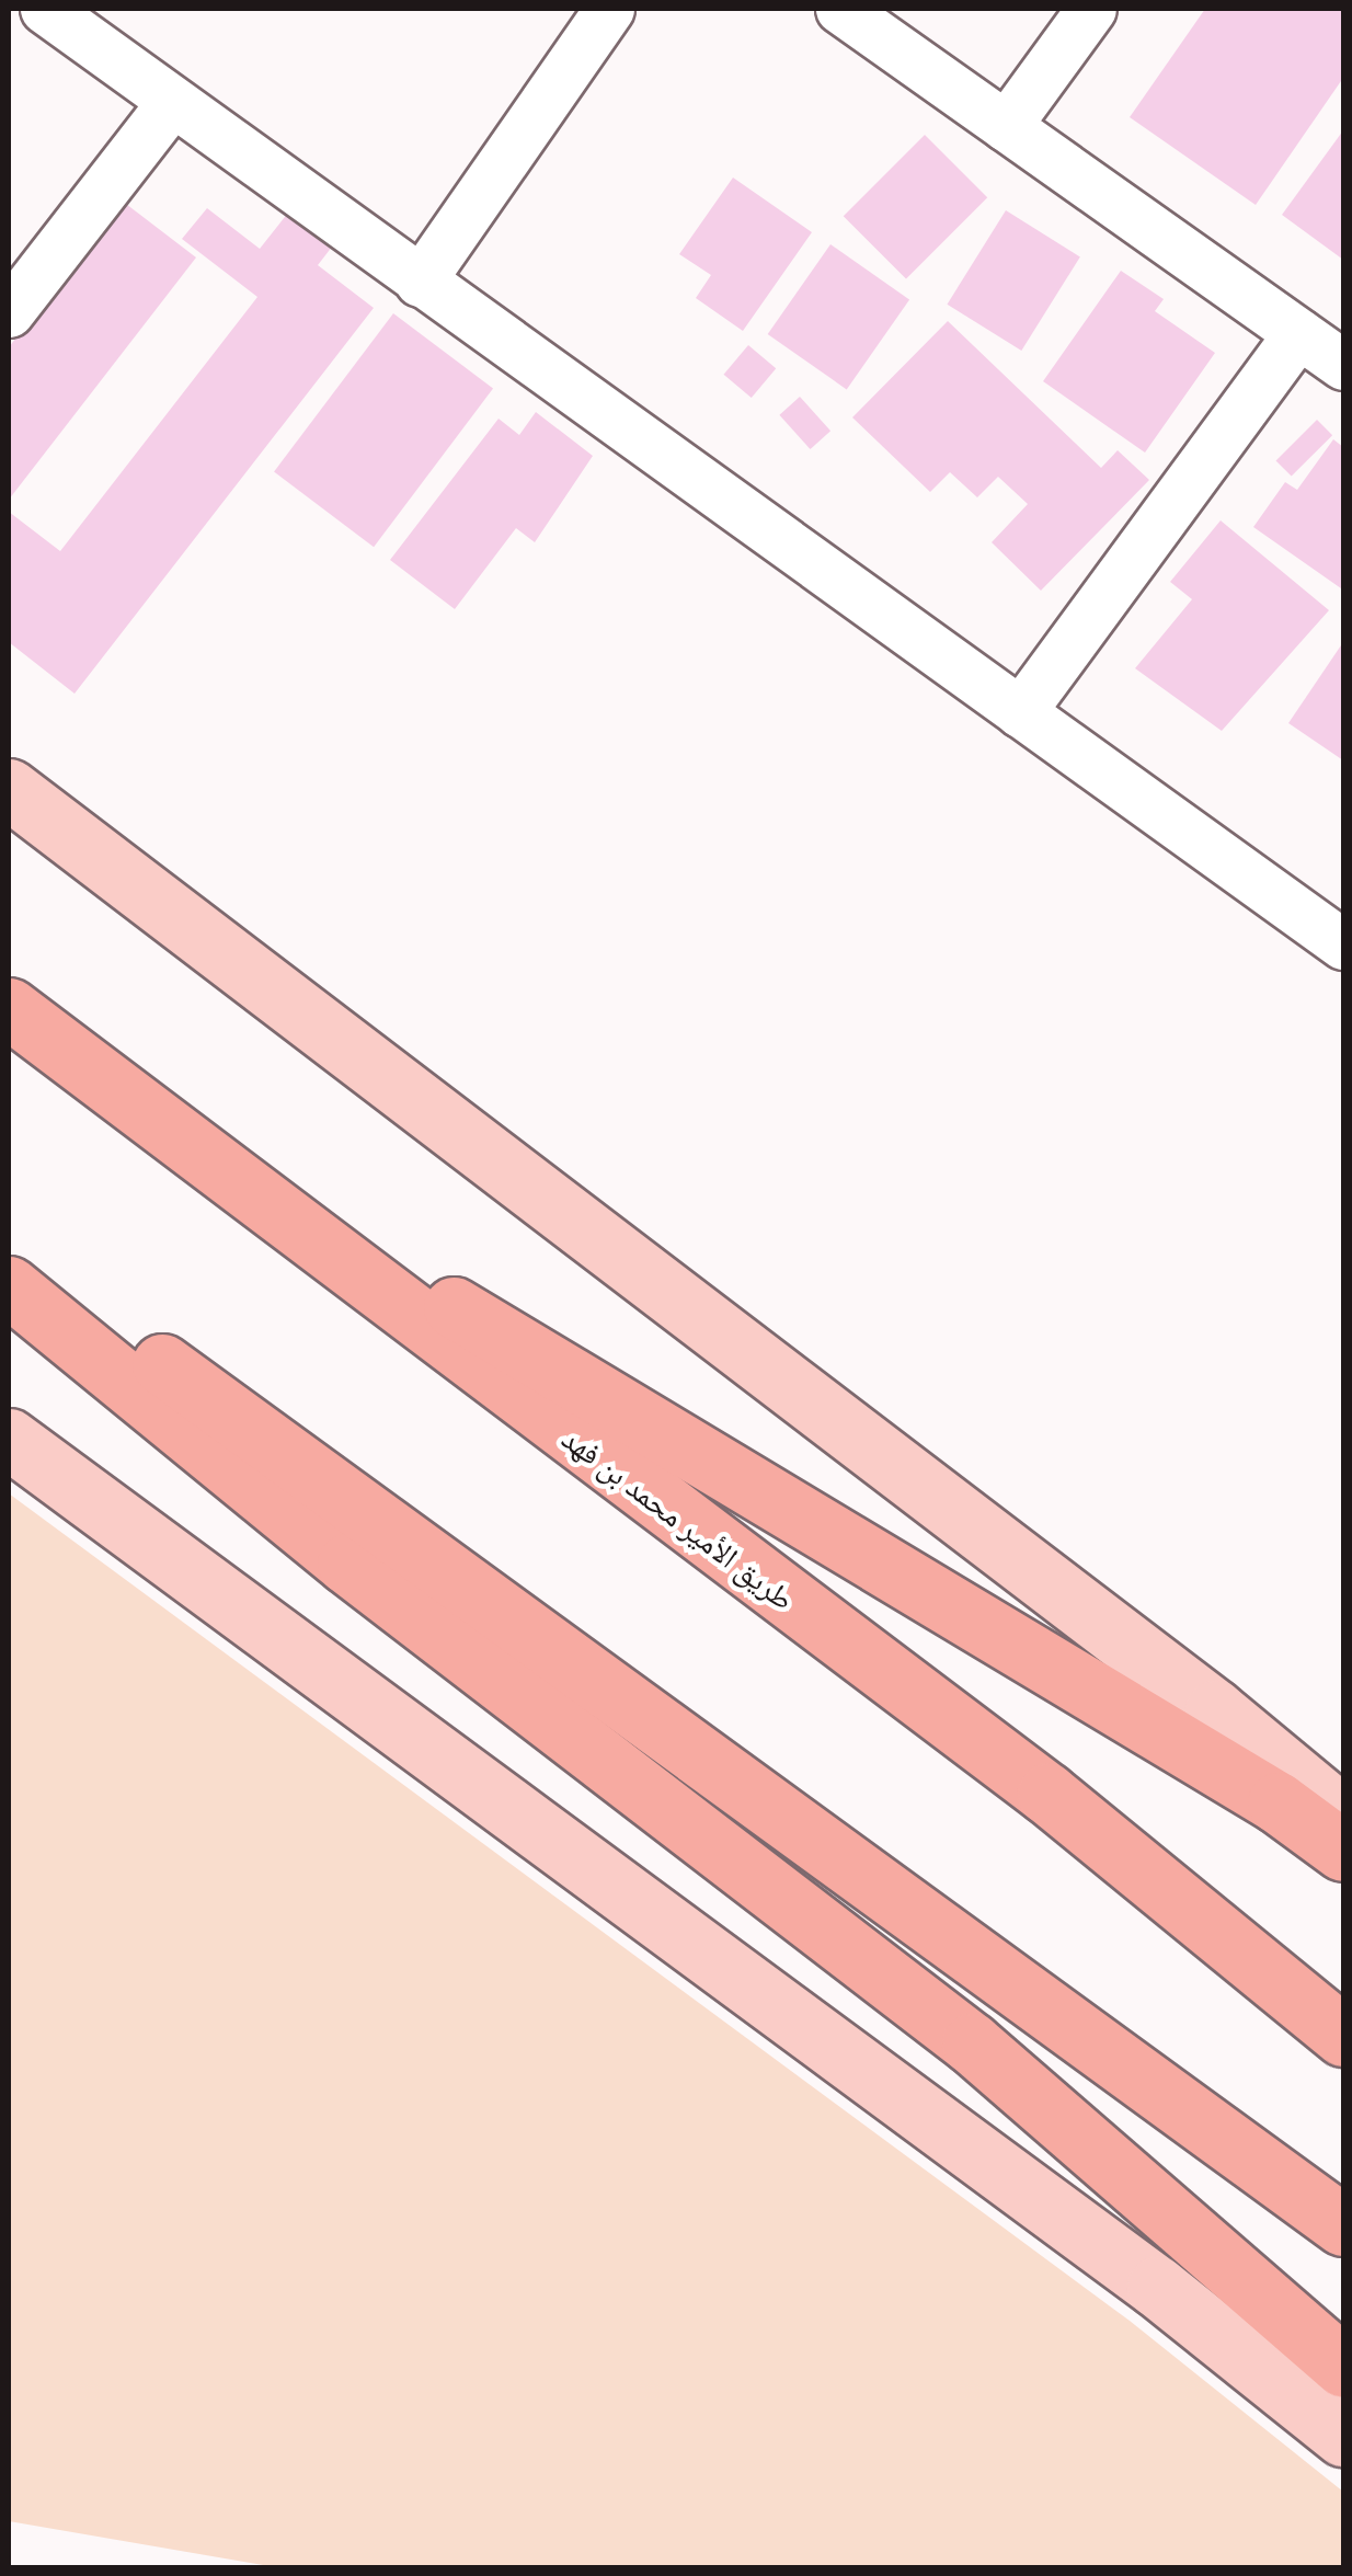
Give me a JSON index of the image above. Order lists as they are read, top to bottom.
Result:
{
  "streets": {
    "highway": ["طريق الأمير محمد بن فهد"]
  }
}
